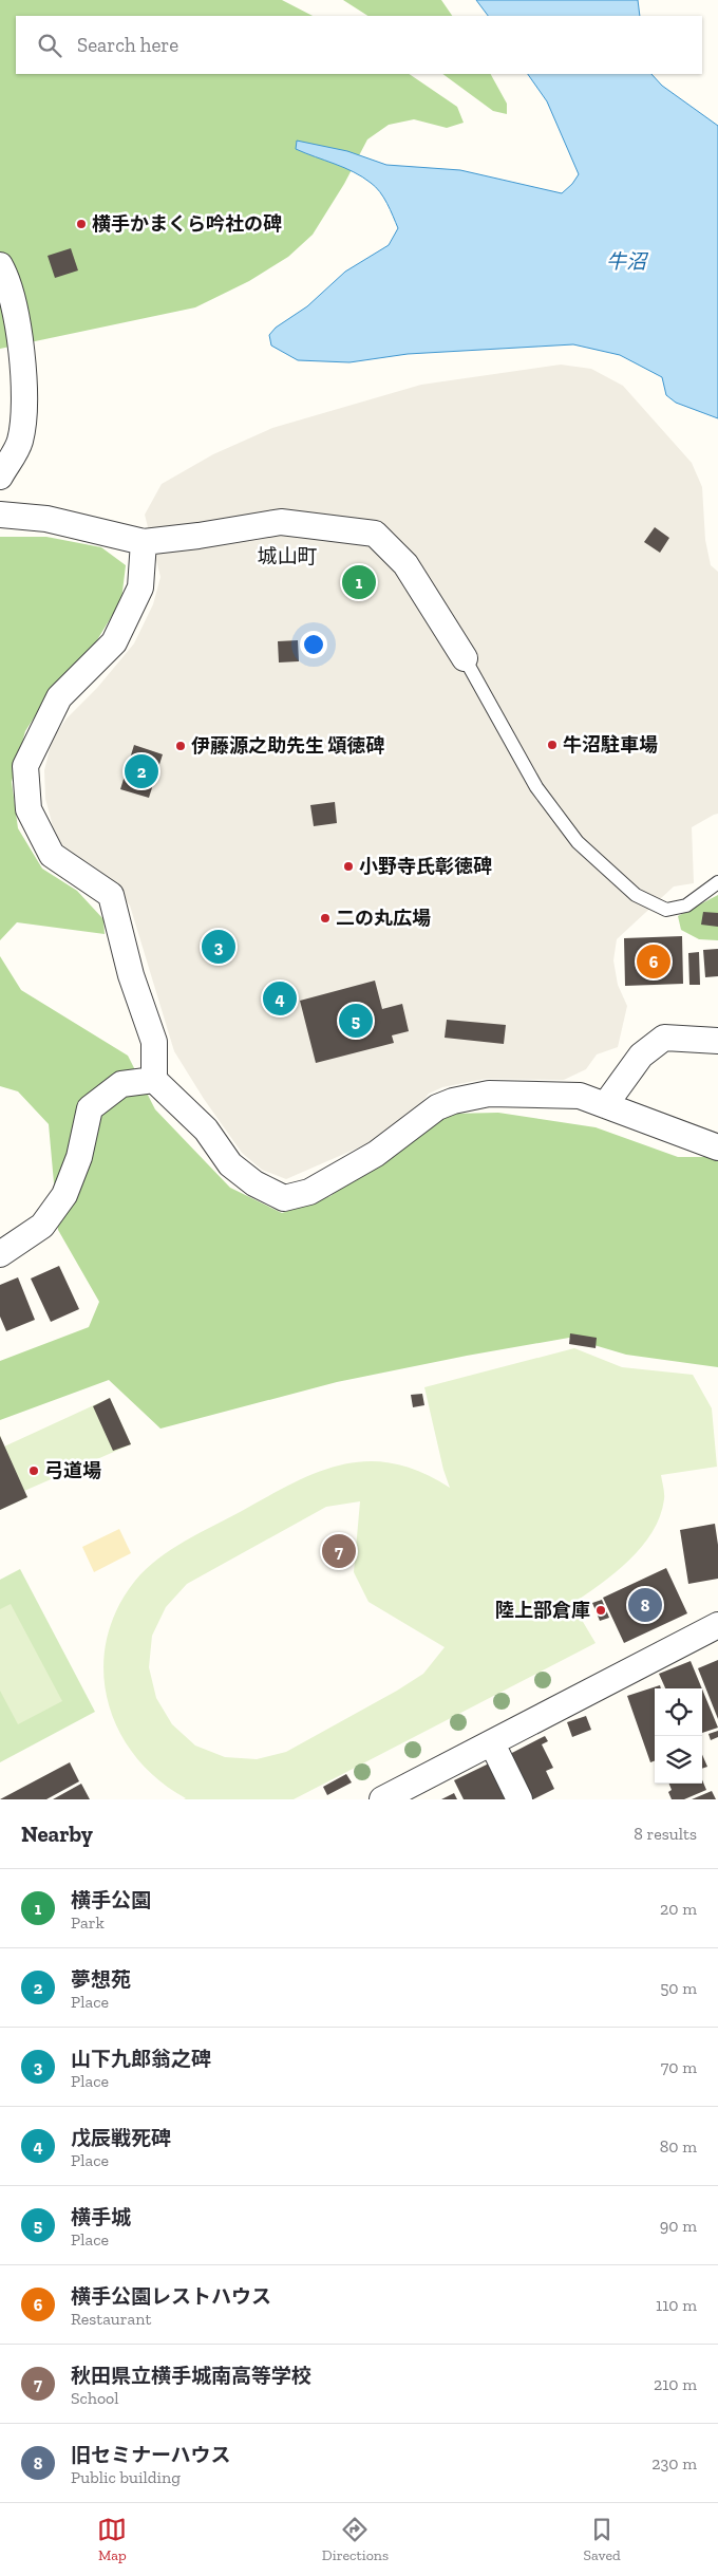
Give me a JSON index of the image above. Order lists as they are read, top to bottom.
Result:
{
  "districts": ["城山町"],
  "water": ["牛沼"],
  "places": [
    "横手かまくら吟社の碑",
    "牛沼駐車場",
    "伊藤源之助先生 頌徳碑",
    "小野寺氏彰徳碑",
    "二の丸広場",
    "弓道場",
    "陸上部倉庫"
  ],
  "page": {
    "search": "Search here",
    "pins": [
      "1",
      "2",
      "3",
      "6",
      "4",
      "5",
      "7",
      "8"
    ],
    "heading": ["Nearby", "8 results"],
    "list": [
      {
        "mark": "1",
        "name": "横手公園",
        "note": "Park",
        "value": "20 m"
      },
      {
        "mark": "2",
        "name": "夢想苑",
        "note": "Place",
        "value": "50 m"
      },
      {
        "mark": "3",
        "name": "山下九郎翁之碑",
        "note": "Place",
        "value": "70 m"
      },
      {
        "mark": "4",
        "name": "戊辰戦死碑",
        "note": "Place",
        "value": "80 m"
      },
      {
        "mark": "5",
        "name": "横手城",
        "note": "Place",
        "value": "90 m"
      },
      {
        "mark": "6",
        "name": "横手公園レストハウス",
        "note": "Restaurant",
        "value": "110 m"
      },
      {
        "mark": "7",
        "name": "秋田県立横手城南高等学校",
        "note": "School",
        "value": "210 m"
      },
      {
        "mark": "8",
        "name": "旧セミナーハウス",
        "note": "Public building",
        "value": "230 m"
      }
    ],
    "nav": ["Map", "Directions", "Saved"]
  }
}
